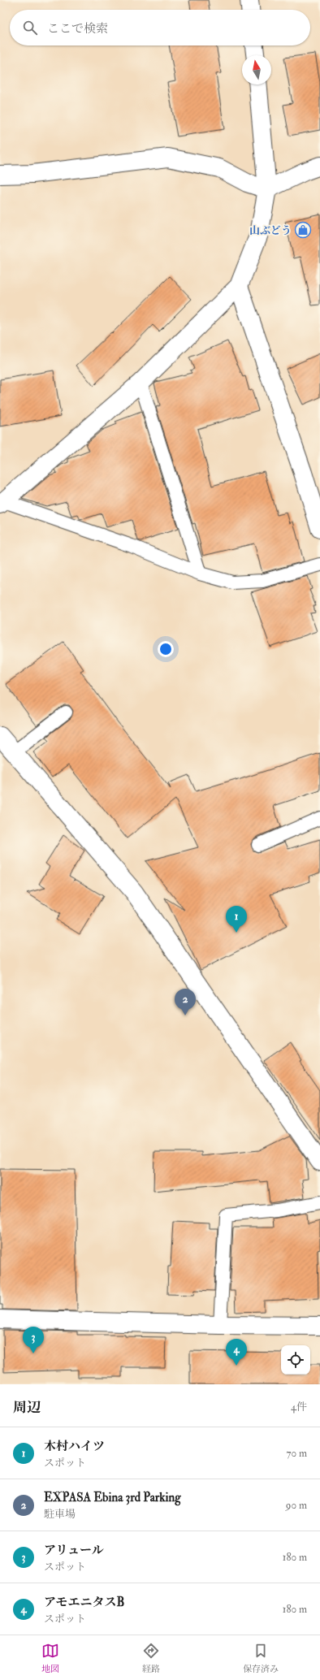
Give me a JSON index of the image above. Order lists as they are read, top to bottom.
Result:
{
  "places": {
    "shop": ["山ぶどう"]
  },
  "north": "top",
  "page": {
    "search": "ここで検索",
    "pins": [
      "1",
      "2",
      "3",
      "4"
    ],
    "heading": ["周辺", "4件"],
    "list": [
      {
        "mark": "1",
        "name": "木村ハイツ",
        "note": "スポット",
        "value": "70 m"
      },
      {
        "mark": "2",
        "name": "EXPASA Ebina 3rd Parking",
        "note": "駐車場",
        "value": "90 m"
      },
      {
        "mark": "3",
        "name": "アリュール",
        "note": "スポット",
        "value": "180 m"
      },
      {
        "mark": "4",
        "name": "アモエニタスB",
        "note": "スポット",
        "value": "180 m"
      }
    ],
    "nav": ["地図", "経路", "保存済み"]
  }
}
